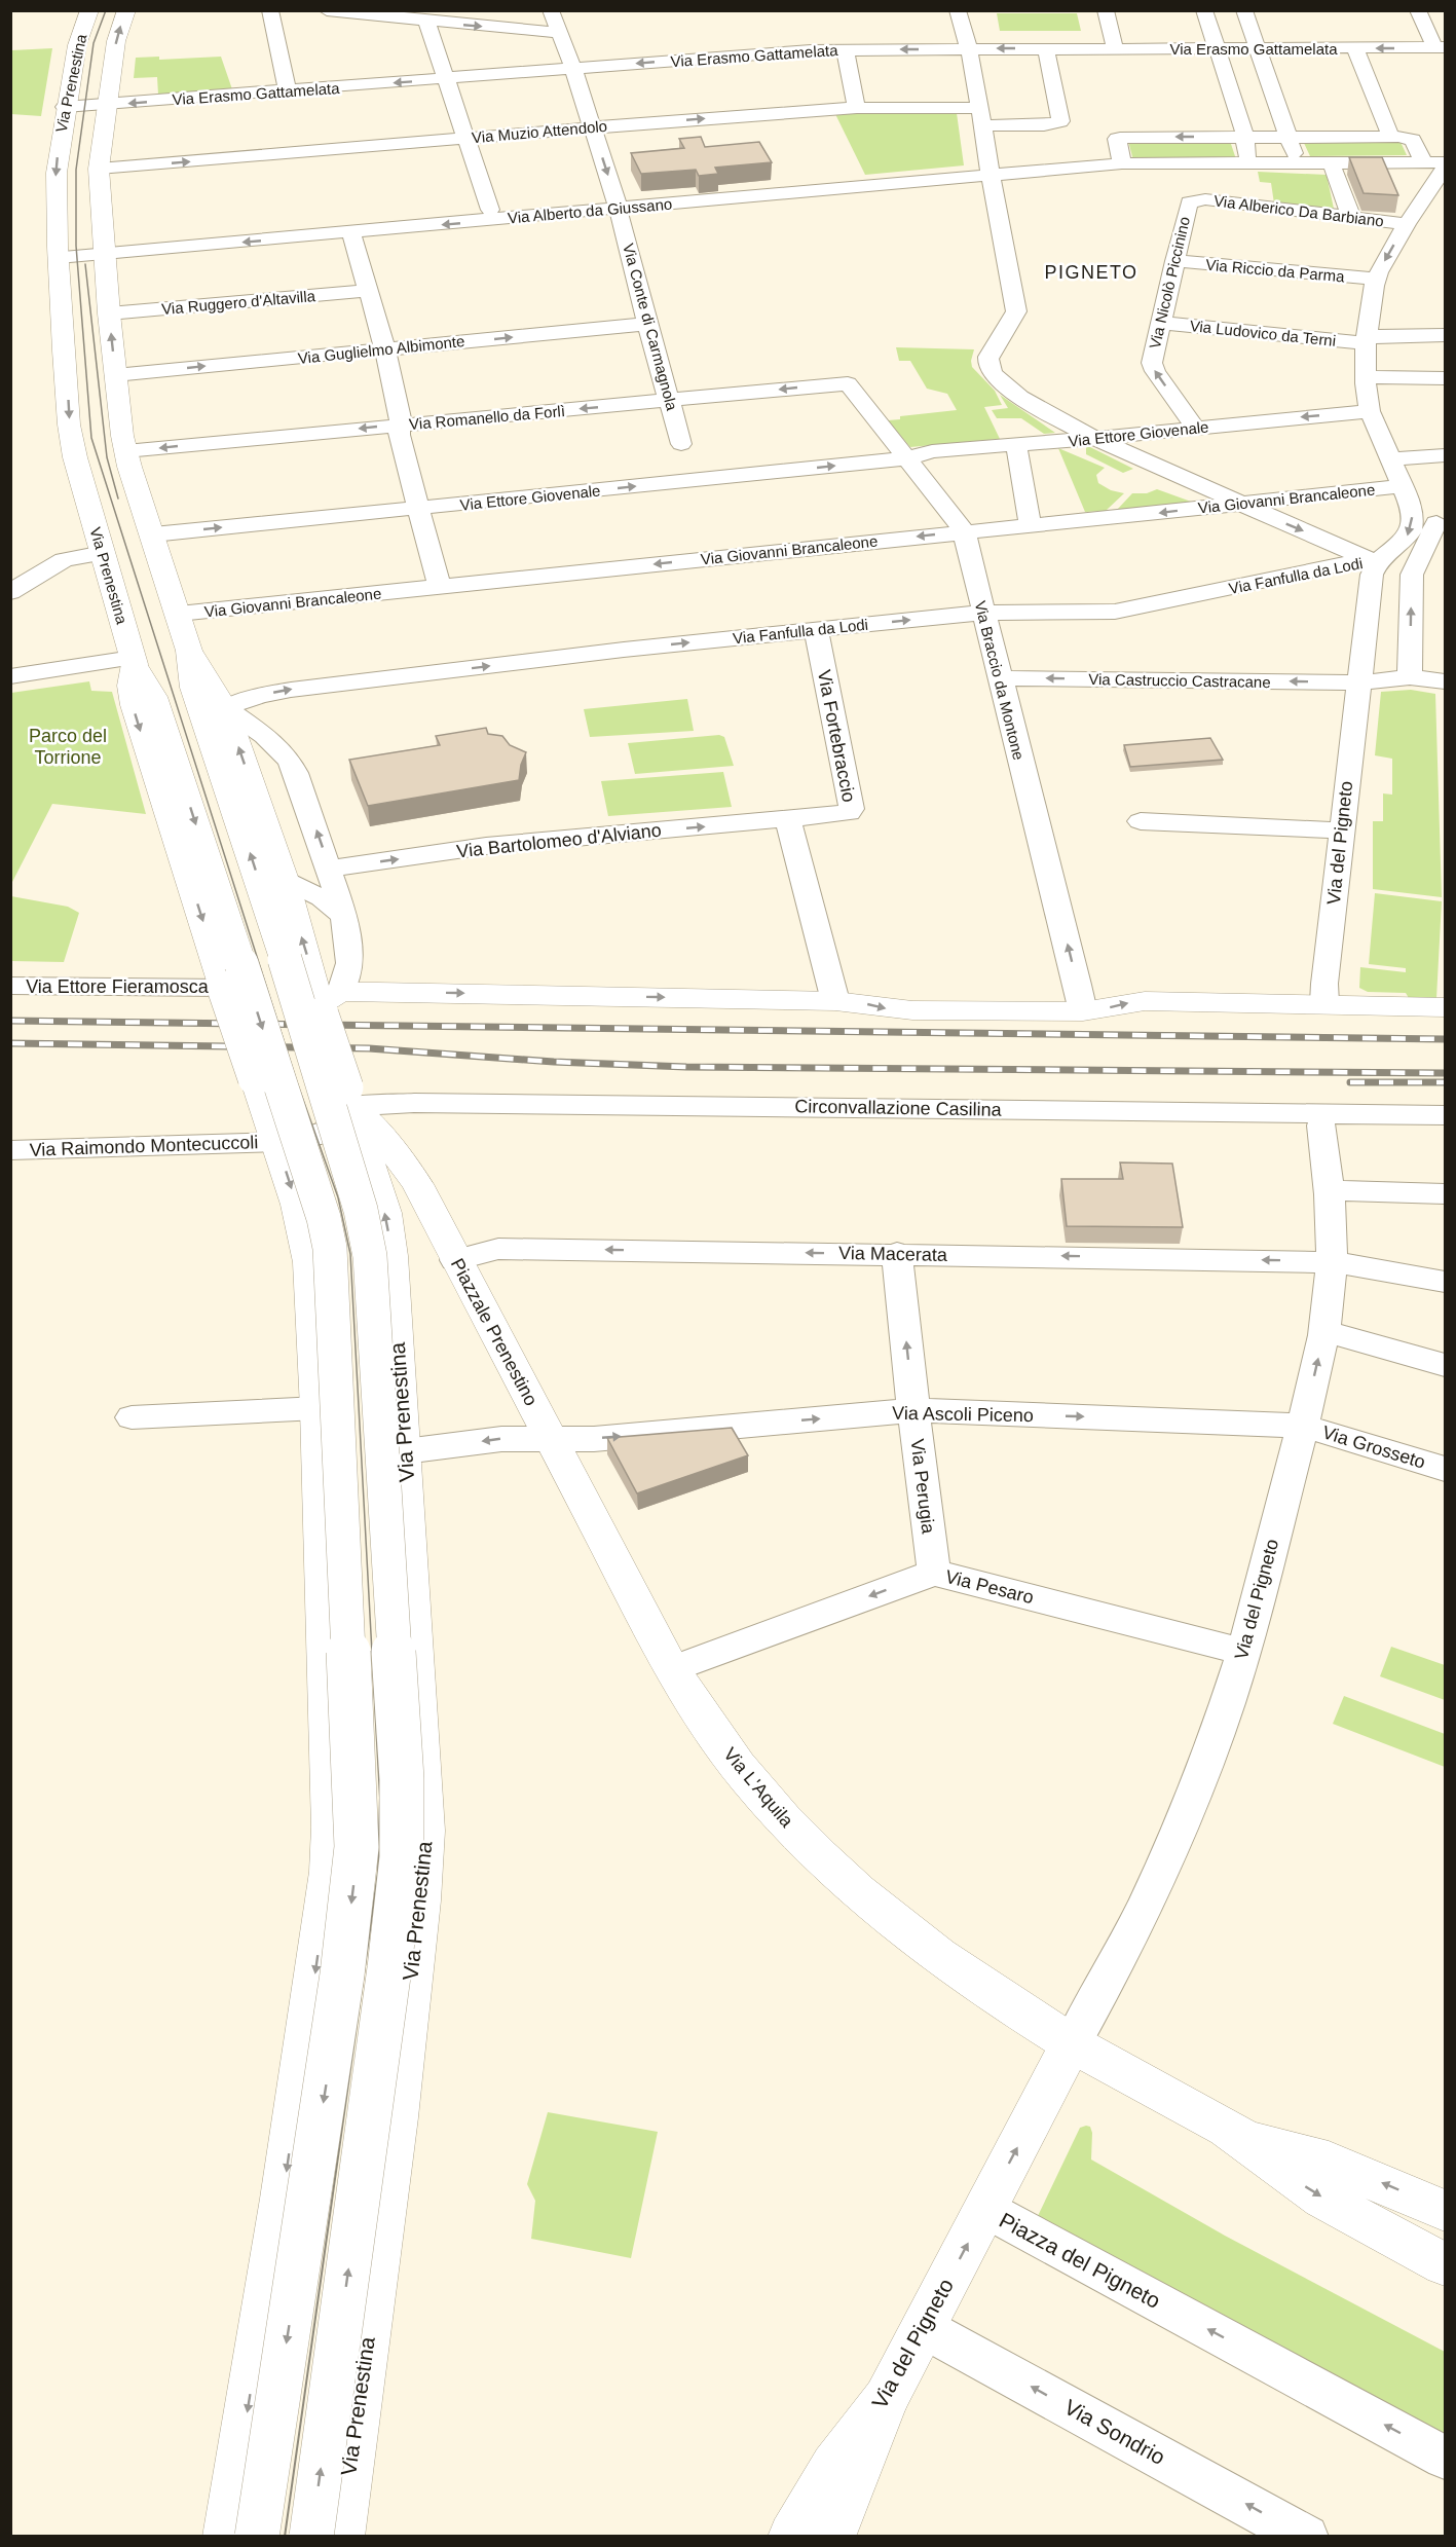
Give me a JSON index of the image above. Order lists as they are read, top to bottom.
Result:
{
  "streets": {
    "main road": [
      "Via Prenestina",
      "Via del Pigneto",
      "Piazzale Prenestino",
      "Via L'Aquila",
      "Piazza del Pigneto"
    ],
    "street": [
      "Via Erasmo Gattamelata",
      "Via Muzio Attendolo",
      "Via Alberto da Giussano",
      "Via Alberico Da Barbiano",
      "Via Riccio da Parma",
      "Via Nicolò Piccinino",
      "Via Ruggero d'Altavilla",
      "Via Conte di Carmagnola",
      "Via Ludovico da Terni",
      "Via Guglielmo Albimonte",
      "Via Romanello da Forlì",
      "Via Ettore Giovenale",
      "Via Giovanni Brancaleone",
      "Via Fanfulla da Lodi",
      "Via Braccio da Montone",
      "Via Castruccio Castracane",
      "Via Fortebraccio",
      "Via Bartolomeo d'Alviano",
      "Via Ettore Fieramosca",
      "Circonvallazione Casilina",
      "Via Raimondo Montecuccoli",
      "Via Macerata",
      "Via Ascoli Piceno",
      "Via Grosseto",
      "Via Perugia",
      "Via Pesaro",
      "Via Sondrio"
    ]
  },
  "crossings": [
    ["Via Erasmo Gattamelata", "Via Prenestina"],
    ["Via Erasmo Gattamelata", "Via Muzio Attendolo"],
    ["Via Erasmo Gattamelata", "Via Conte di Carmagnola"],
    ["Via Prenestina", "Via Muzio Attendolo"],
    ["Via Prenestina", "Via Alberto da Giussano"],
    ["Via Prenestina", "Via Ruggero d'Altavilla"],
    ["Via Prenestina", "Via Guglielmo Albimonte"],
    ["Via Prenestina", "Via Romanello da Forlì"],
    ["Via Prenestina", "Via Ettore Giovenale"],
    ["Via Prenestina", "Via Giovanni Brancaleone"],
    ["Via Prenestina", "Via Fanfulla da Lodi"],
    ["Via Prenestina", "Via Bartolomeo d'Alviano"],
    ["Via Prenestina", "Via Ettore Fieramosca"],
    ["Via Prenestina", "Circonvallazione Casilina"],
    ["Via Prenestina", "Via Raimondo Montecuccoli"],
    ["Via Prenestina", "Piazzale Prenestino"],
    ["Via Muzio Attendolo", "Via Conte di Carmagnola"],
    ["Via Alberto da Giussano", "Via Alberico Da Barbiano"],
    ["Via Alberto da Giussano", "Via Conte di Carmagnola"],
    ["Via Alberico Da Barbiano", "Via Nicolò Piccinino"],
    ["Via Riccio da Parma", "Via Nicolò Piccinino"],
    ["Via Nicolò Piccinino", "Via Ludovico da Terni"],
    ["Via Nicolò Piccinino", "Via Ettore Giovenale"],
    ["Via Conte di Carmagnola", "Via Guglielmo Albimonte"],
    ["Via Conte di Carmagnola", "Via Romanello da Forlì"],
    ["Via Romanello da Forlì", "Via Braccio da Montone"],
    ["Via Ettore Giovenale", "Via Braccio da Montone"],
    ["Via Giovanni Brancaleone", "Via Braccio da Montone"],
    ["Via Fanfulla da Lodi", "Via Braccio da Montone"],
    ["Via Fanfulla da Lodi", "Via Fortebraccio"],
    ["Via Fanfulla da Lodi", "Via del Pigneto"],
    ["Via Braccio da Montone", "Via Castruccio Castracane"],
    ["Via Castruccio Castracane", "Via del Pigneto"],
    ["Via Fortebraccio", "Via Bartolomeo d'Alviano"],
    ["Via del Pigneto", "Via Macerata"],
    ["Via del Pigneto", "Via Ascoli Piceno"],
    ["Via del Pigneto", "Via Grosseto"],
    ["Via del Pigneto", "Via Pesaro"],
    ["Via del Pigneto", "Via L'Aquila"],
    ["Via del Pigneto", "Piazza del Pigneto"],
    ["Via del Pigneto", "Via Sondrio"],
    ["Circonvallazione Casilina", "Via Raimondo Montecuccoli"],
    ["Circonvallazione Casilina", "Piazzale Prenestino"],
    ["Via Raimondo Montecuccoli", "Piazzale Prenestino"],
    ["Via Macerata", "Piazzale Prenestino"],
    ["Via Macerata", "Via Perugia"],
    ["Piazzale Prenestino", "Via Ascoli Piceno"],
    ["Piazzale Prenestino", "Via L'Aquila"],
    ["Via Ascoli Piceno", "Via Grosseto"],
    ["Via Ascoli Piceno", "Via Perugia"],
    ["Via Ascoli Piceno", "Via L'Aquila"],
    ["Via Perugia", "Via Pesaro"],
    ["Via Pesaro", "Via L'Aquila"],
    ["Via L'Aquila", "Piazza del Pigneto"]
  ],
  "one_way": [
    "Via Erasmo Gattamelata",
    "Via Muzio Attendolo",
    "Via Guglielmo Albimonte",
    "Via Romanello da Forlì",
    "Via Giovanni Brancaleone",
    "Via Fanfulla da Lodi",
    "Via Bartolomeo d'Alviano",
    "Via Macerata",
    "Via Ascoli Piceno",
    "Via Perugia",
    "Via Pesaro",
    "Via Sondrio"
  ],
  "districts": ["PIGNETO"],
  "parks": ["Parco del Torrione"]
}
